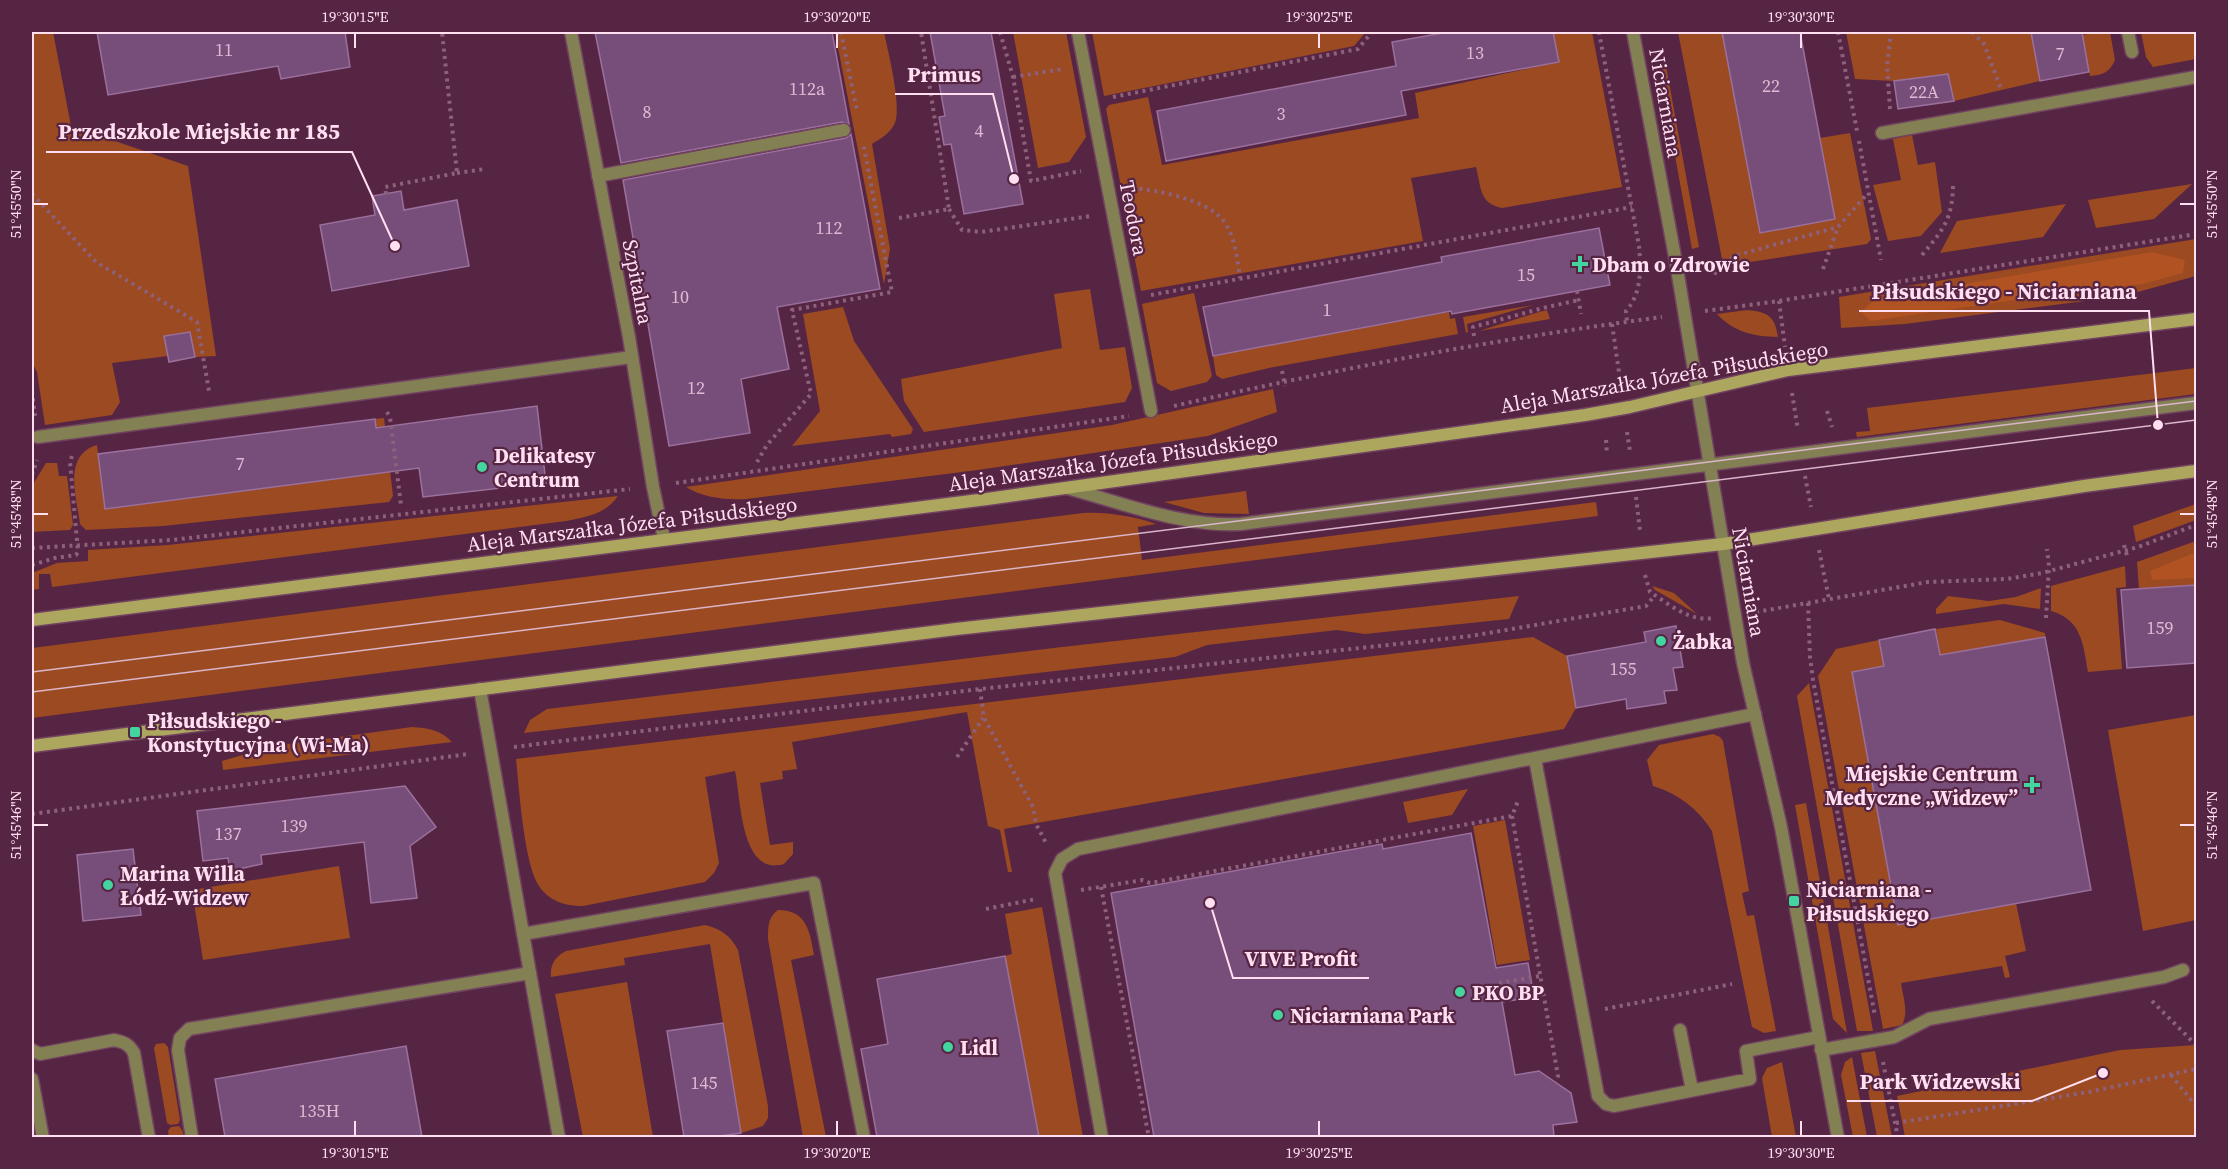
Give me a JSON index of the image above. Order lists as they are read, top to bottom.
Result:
{
  "streets": {
    "main road": ["Aleja Marszałka Józefa Piłsudskiego"],
    "street": ["Niciarniana", "Teodora", "Szpitalna"]
  },
  "crossings": [
    ["Niciarniana", "Aleja Marszałka Józefa Piłsudskiego"],
    ["Szpitalna", "Aleja Marszałka Józefa Piłsudskiego"]
  ],
  "places": {
    "other": [
      "Primus",
      "Przedszkole Miejskie nr 185",
      "Piłsudskiego - Niciarniana",
      "Delikatesy Centrum",
      "Żabka",
      "Marina Willa Łódź-Widzew",
      "VIVE Profit",
      "PKO BP",
      "Niciarniana Park",
      "Lidl",
      "Park Widzewski"
    ],
    "health": ["Dbam o Zdrowie", "Miejskie Centrum Medyczne „Widzew”"],
    "transit": ["Piłsudskiego - Konstytucyjna (Wi-Ma)", "Niciarniana - Piłsudskiego"]
  },
  "house_numbers": [
    "11",
    "13",
    "7",
    "22",
    "112a",
    "22A",
    "8",
    "3",
    "4",
    "112",
    "15",
    "10",
    "1",
    "12",
    "7",
    "159",
    "155",
    "139",
    "137",
    "145",
    "135H"
  ],
  "coordinates": [
    "19°30'15\"E",
    "19°30'20\"E",
    "19°30'25\"E",
    "19°30'30\"E",
    "51°45'50\"N",
    "51°45'48\"N",
    "51°45'46\"N"
  ]
}
